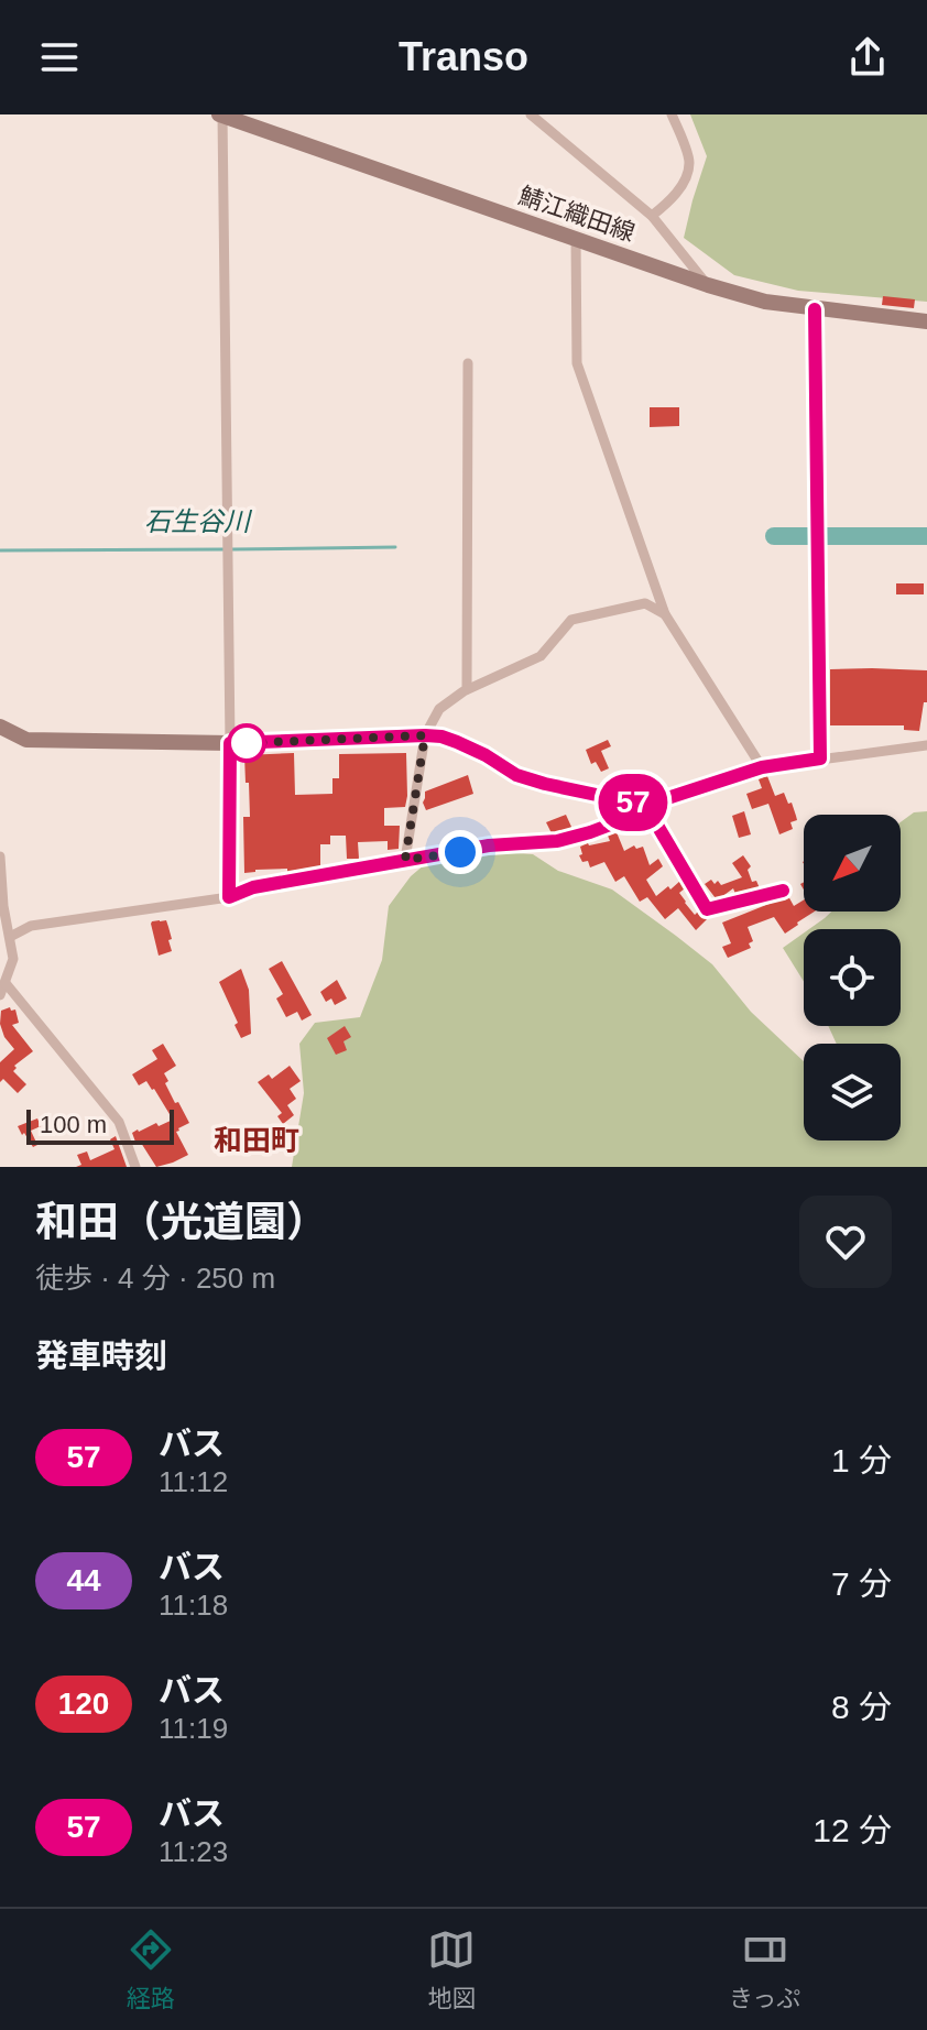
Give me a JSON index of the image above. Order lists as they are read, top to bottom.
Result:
{
  "streets": {
    "street": ["鯖江織田線"]
  },
  "districts": ["和田町"],
  "water": ["石生谷川"],
  "lines": ["bus line 57"],
  "scale_bar": "100 m",
  "north": "bottom left",
  "page": {
    "header": "Transo",
    "on_map": "57",
    "scale": "100 m",
    "heading": [
      ["和田（光道園）", "徒歩 · 4 分 · 250 m"],
      "発車時刻"
    ],
    "list": [
      {
        "mark": "57",
        "name": "バス",
        "note": "11:12",
        "value": "1 分"
      },
      {
        "mark": "44",
        "name": "バス",
        "note": "11:18",
        "value": "7 分"
      },
      {
        "mark": "120",
        "name": "バス",
        "note": "11:19",
        "value": "8 分"
      },
      {
        "mark": "57",
        "name": "バス",
        "note": "11:23",
        "value": "12 分"
      }
    ],
    "tabs": ["経路", "地図", "きっぷ"]
  }
}
